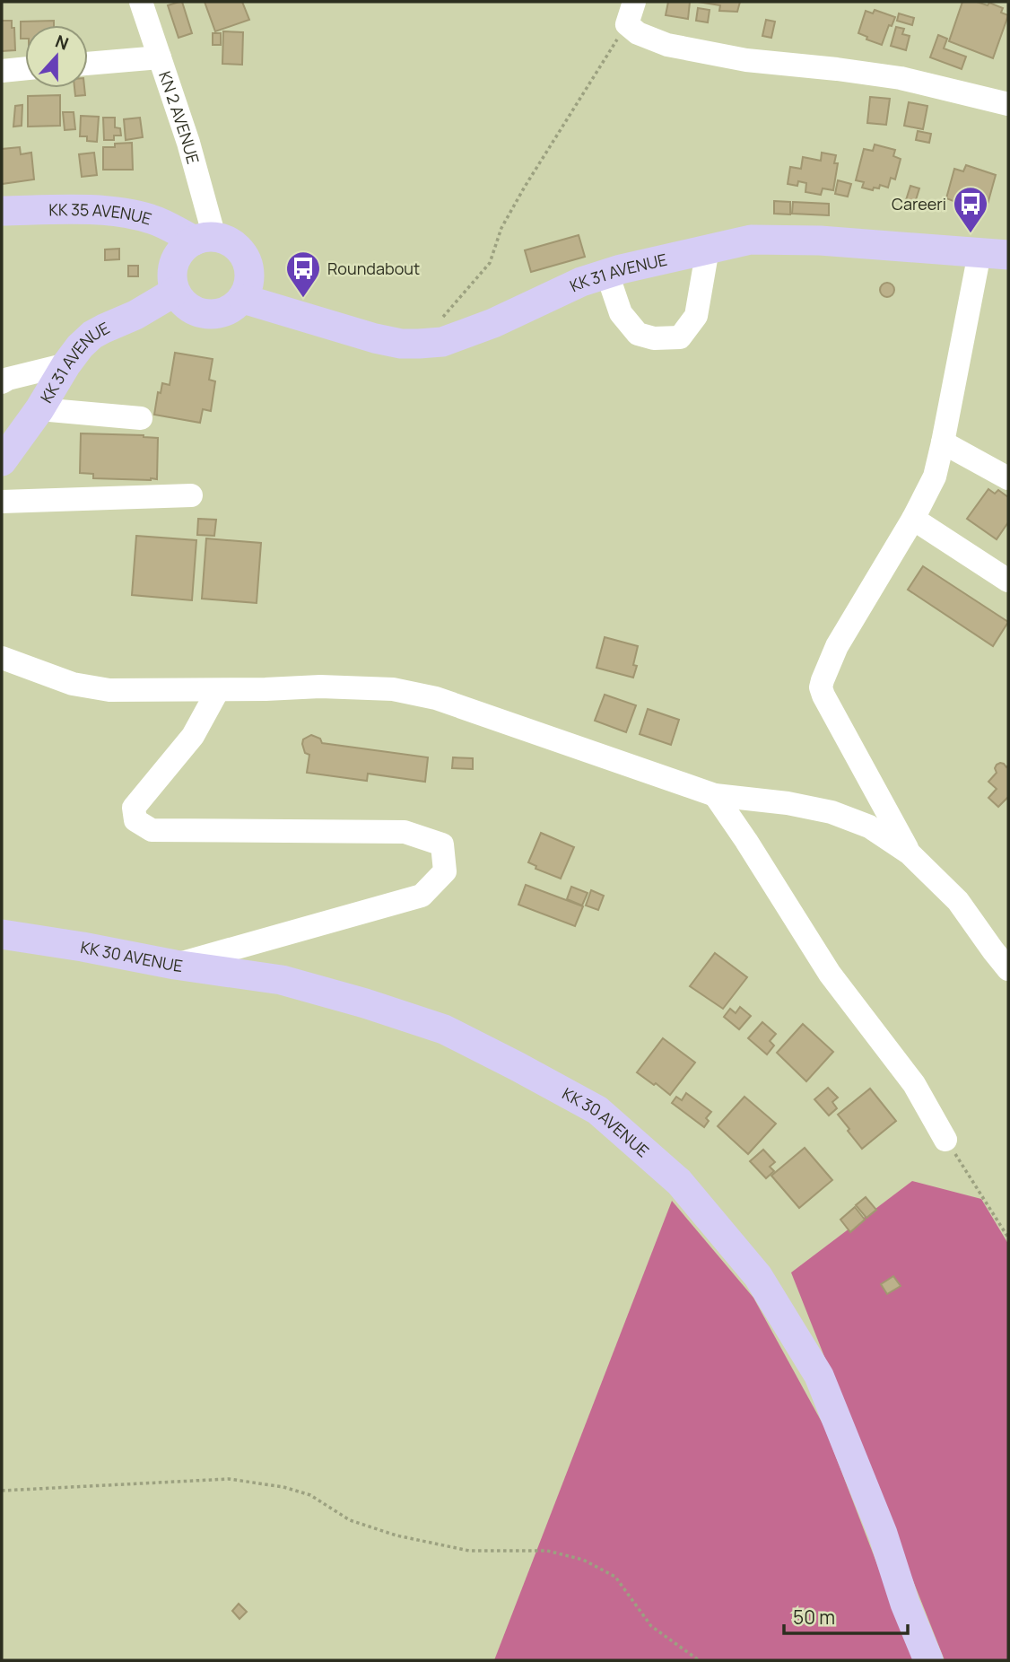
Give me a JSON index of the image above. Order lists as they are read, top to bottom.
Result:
{
  "streets": {
    "main road": ["KK 35 AVENUE", "KK 31 AVENUE", "KK 30 AVENUE"],
    "street": ["KN 2 AVENUE"]
  },
  "crossings": [
    ["KN 2 AVENUE", "KK 35 AVENUE"],
    ["KN 2 AVENUE", "KK 31 AVENUE"],
    ["KK 35 AVENUE", "KK 31 AVENUE"]
  ],
  "places": {
    "bus stop": ["Careeri", "Roundabout"]
  },
  "scale_bar": "50 m",
  "north": "top"
}
